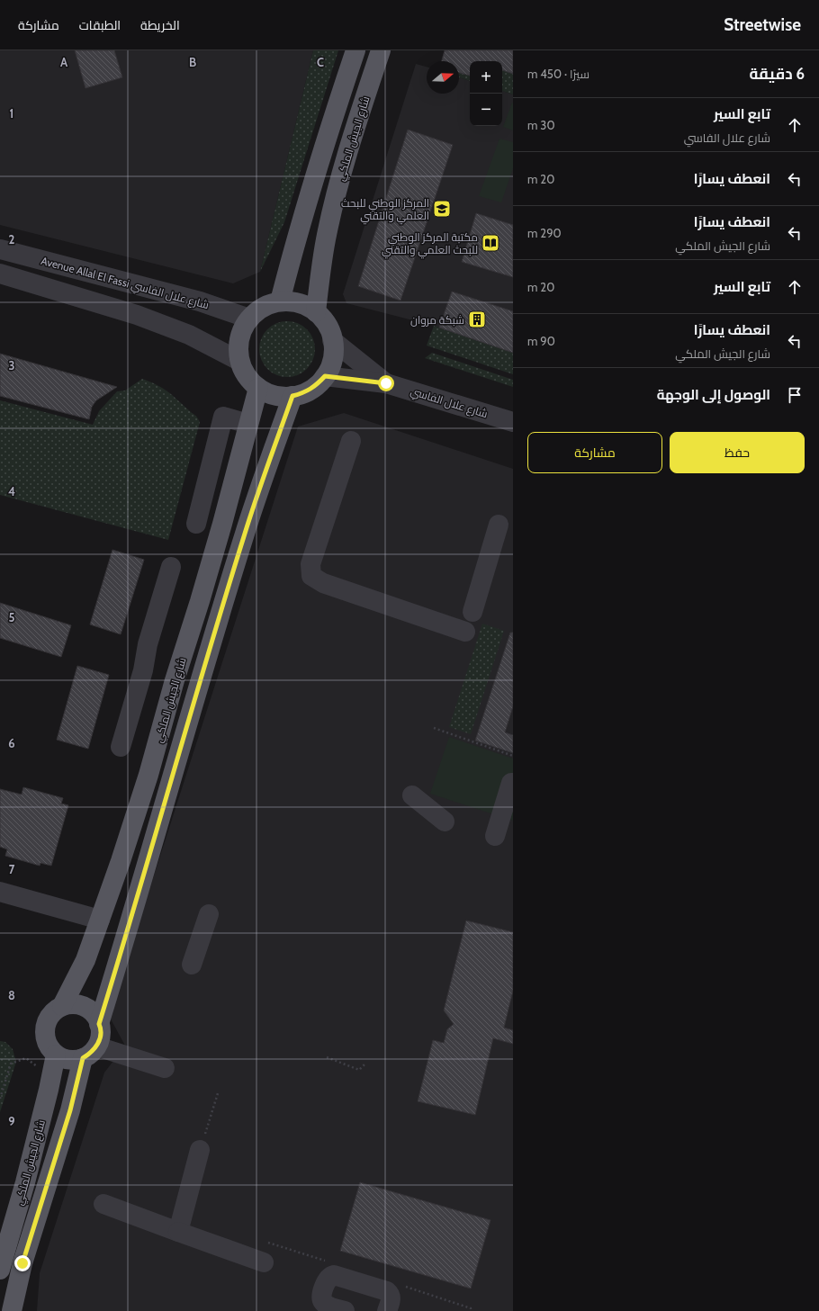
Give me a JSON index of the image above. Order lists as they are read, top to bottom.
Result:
{
  "streets": {
    "main road": ["شارع الجيش الملكي"],
    "street": ["Avenue Allal El Fassi شارع علال الفاسي", "شارع علال الفاسي"]
  },
  "crossings": [
    ["شارع الجيش الملكي", "Avenue Allal El Fassi شارع علال الفاسي"],
    ["شارع الجيش الملكي", "شارع علال الفاسي"],
    ["Avenue Allal El Fassi شارع علال الفاسي", "شارع علال الفاسي"]
  ],
  "places": {
    "school or university": ["المركز الوطني للبحث العلمي والتقني"],
    "library": ["مكتبة المركز الوطني للبحث العلمي والتقني"],
    "building": ["شبكة مروان"]
  },
  "north": "right",
  "page": {
    "header": "Streetwise",
    "nav": ["الخريطة", "الطبقات", "مشاركة"],
    "heading": ["6 دقيقة", "سيرًا · 450 m"],
    "map_buttons": ["+", "−"],
    "list": [
      ["تابع السير", "شارع علال الفاسي", "30 m"],
      ["انعطف يسارًا", "20 m"],
      ["انعطف يسارًا", "شارع الجيش الملكي", "290 m"],
      ["تابع السير", "20 m"],
      ["انعطف يسارًا", "شارع الجيش الملكي", "90 m"],
      "الوصول إلى الوجهة"
    ],
    "buttons": ["حفظ", "مشاركة"]
  },
  "grid": {
    "columns": ["A", "B", "C"],
    "rows": [
      "1",
      "2",
      "3",
      "4",
      "5",
      "6",
      "7",
      "8",
      "9"
    ]
  }
}
